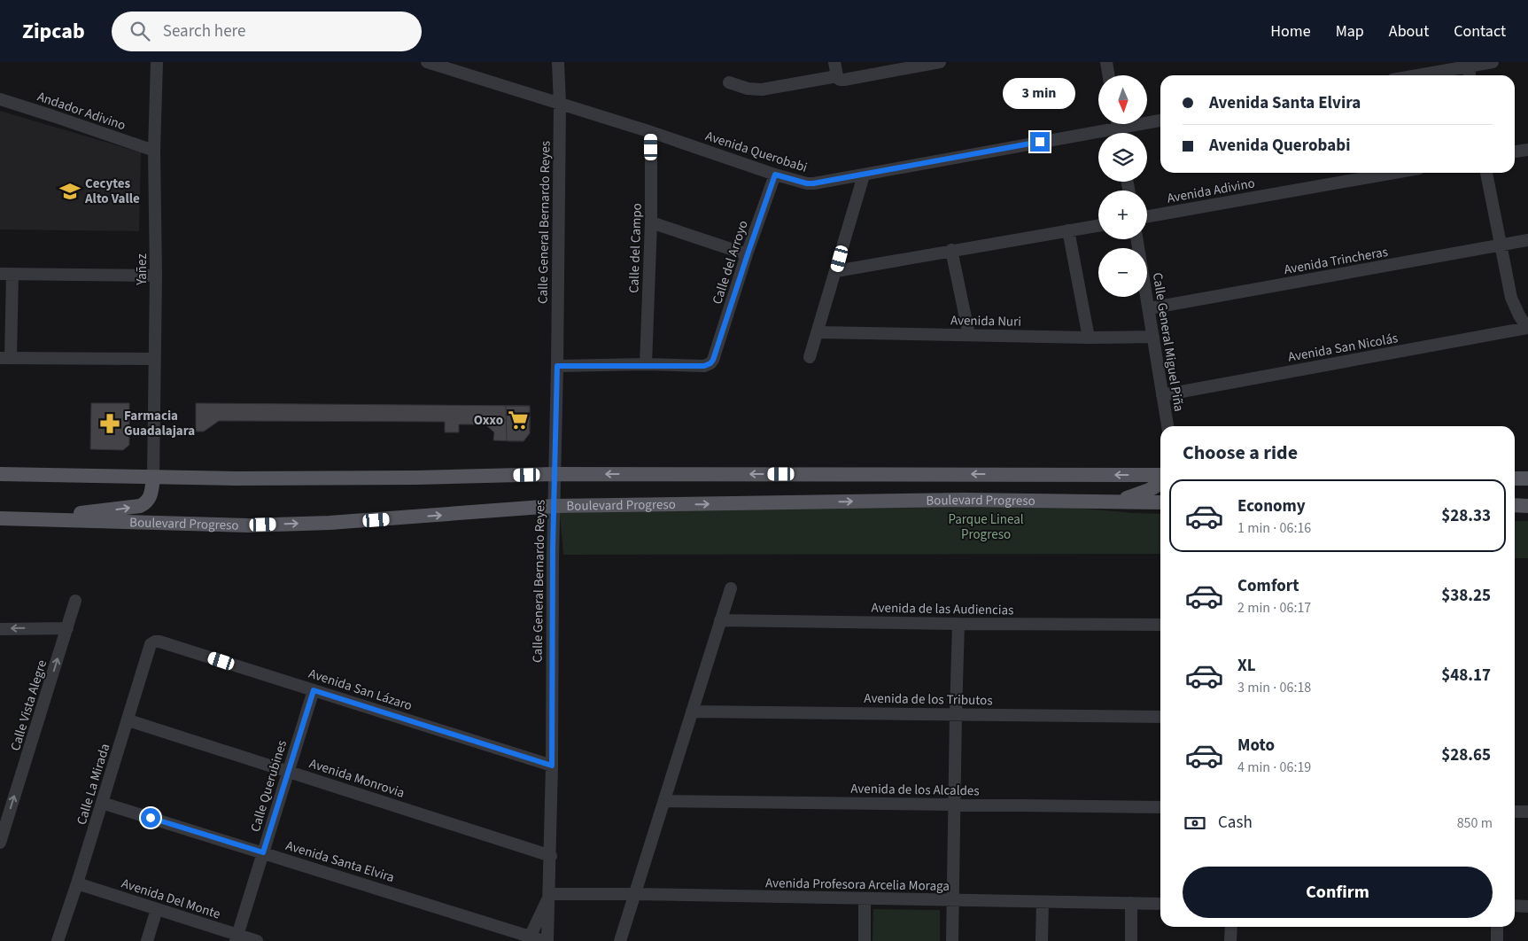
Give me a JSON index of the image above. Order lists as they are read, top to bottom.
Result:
{
  "streets": {
    "main road": ["Boulevard Progreso"],
    "street": [
      "Andador Adivino",
      "Avenida Querobabi",
      "Avenida Adivino",
      "Calle General Bernardo Reyes",
      "Calle del Campo",
      "Avenida Trincheras",
      "Calle del Arroyo",
      "Yañez",
      "Avenida Nuri",
      "Calle General Miguel Piña",
      "Avenida San Nicolás",
      "Avenida de las Audiencias",
      "Avenida San Lázaro",
      "Avenida de los Tributos",
      "Calle Vista Alegre",
      "Avenida Monrovia",
      "Calle La Mirada",
      "Calle Querubines",
      "Avenida de los Alcaldes",
      "Avenida Santa Elvira",
      "Avenida Profesora Arcelia Moraga",
      "Avenida Del Monte"
    ]
  },
  "crossings": [
    ["Andador Adivino", "Yañez"],
    ["Avenida Querobabi", "Calle General Bernardo Reyes"],
    ["Avenida Querobabi", "Calle del Campo"],
    ["Avenida Querobabi", "Calle del Arroyo"],
    ["Calle General Bernardo Reyes", "Boulevard Progreso"],
    ["Calle General Bernardo Reyes", "Avenida San Lázaro"],
    ["Calle General Bernardo Reyes", "Avenida Monrovia"],
    ["Calle General Bernardo Reyes", "Avenida Profesora Arcelia Moraga"],
    ["Calle del Campo", "Calle del Arroyo"],
    ["Avenida Trincheras", "Calle General Miguel Piña"],
    ["Yañez", "Boulevard Progreso"],
    ["Avenida Nuri", "Calle General Miguel Piña"],
    ["Calle General Miguel Piña", "Avenida San Nicolás"],
    ["Avenida San Lázaro", "Calle La Mirada"],
    ["Avenida San Lázaro", "Calle Querubines"],
    ["Avenida Monrovia", "Calle La Mirada"],
    ["Avenida Monrovia", "Calle Querubines"],
    ["Calle La Mirada", "Avenida Santa Elvira"],
    ["Calle La Mirada", "Avenida Del Monte"],
    ["Calle Querubines", "Avenida Santa Elvira"],
    ["Calle Querubines", "Avenida Del Monte"]
  ],
  "one_way": ["Calle Vista Alegre"],
  "parks": ["Parque Lineal Progreso"],
  "places": {
    "school or university": ["Cecytes Alto Valle"],
    "supermarket": ["Oxxo"],
    "pharmacy": ["Farmacia Guadalajara"]
  },
  "north": "bottom",
  "page": {
    "header": "Zipcab",
    "search": "Search here",
    "nav": [
      "Home",
      "Map",
      "About",
      "Contact"
    ],
    "map_buttons": ["+", "−"],
    "banner": ["Avenida Santa Elvira", "Avenida Querobabi"],
    "bubble": "3 min",
    "heading": "Choose a ride",
    "list": [
      {
        "name": "Economy",
        "note": "1 min · 06:16",
        "value": "$28.33"
      },
      {
        "name": "Comfort",
        "note": "2 min · 06:17",
        "value": "$38.25"
      },
      {
        "name": "XL",
        "note": "3 min · 06:18",
        "value": "$48.17"
      },
      {
        "name": "Moto",
        "note": "4 min · 06:19",
        "value": "$28.65"
      }
    ],
    "pay": ["Cash", "850 m"],
    "buttons": "Confirm"
  }
}
